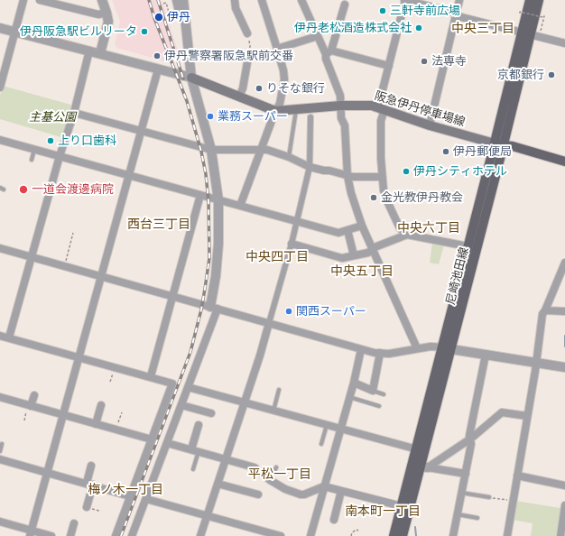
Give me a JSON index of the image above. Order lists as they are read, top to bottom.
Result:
{
  "streets": {
    "main road": ["阪急伊丹停車場線", "尼崎池田線"]
  },
  "crossings": [
    ["阪急伊丹停車場線", "尼崎池田線"]
  ],
  "districts": [
    "中央三丁目",
    "西台三丁目",
    "中央六丁目",
    "中央四丁目",
    "中央五丁目",
    "平松一丁目",
    "梅ノ木一丁目",
    "南本町一丁目"
  ],
  "parks": ["主基公園"],
  "places": [
    "三軒寺前広場",
    "伊丹",
    "伊丹老松酒造株式会社",
    "伊丹阪急駅ビルリータ",
    "伊丹警察署阪急駅前交番",
    "法専寺",
    "京都銀行",
    "りそな銀行",
    "業務スーパー",
    "上り口歯科",
    "伊丹郵便局",
    "伊丹シティホテル",
    "一道会渡邊病院",
    "金光教伊丹教会",
    "関西スーパー"
  ]
}
